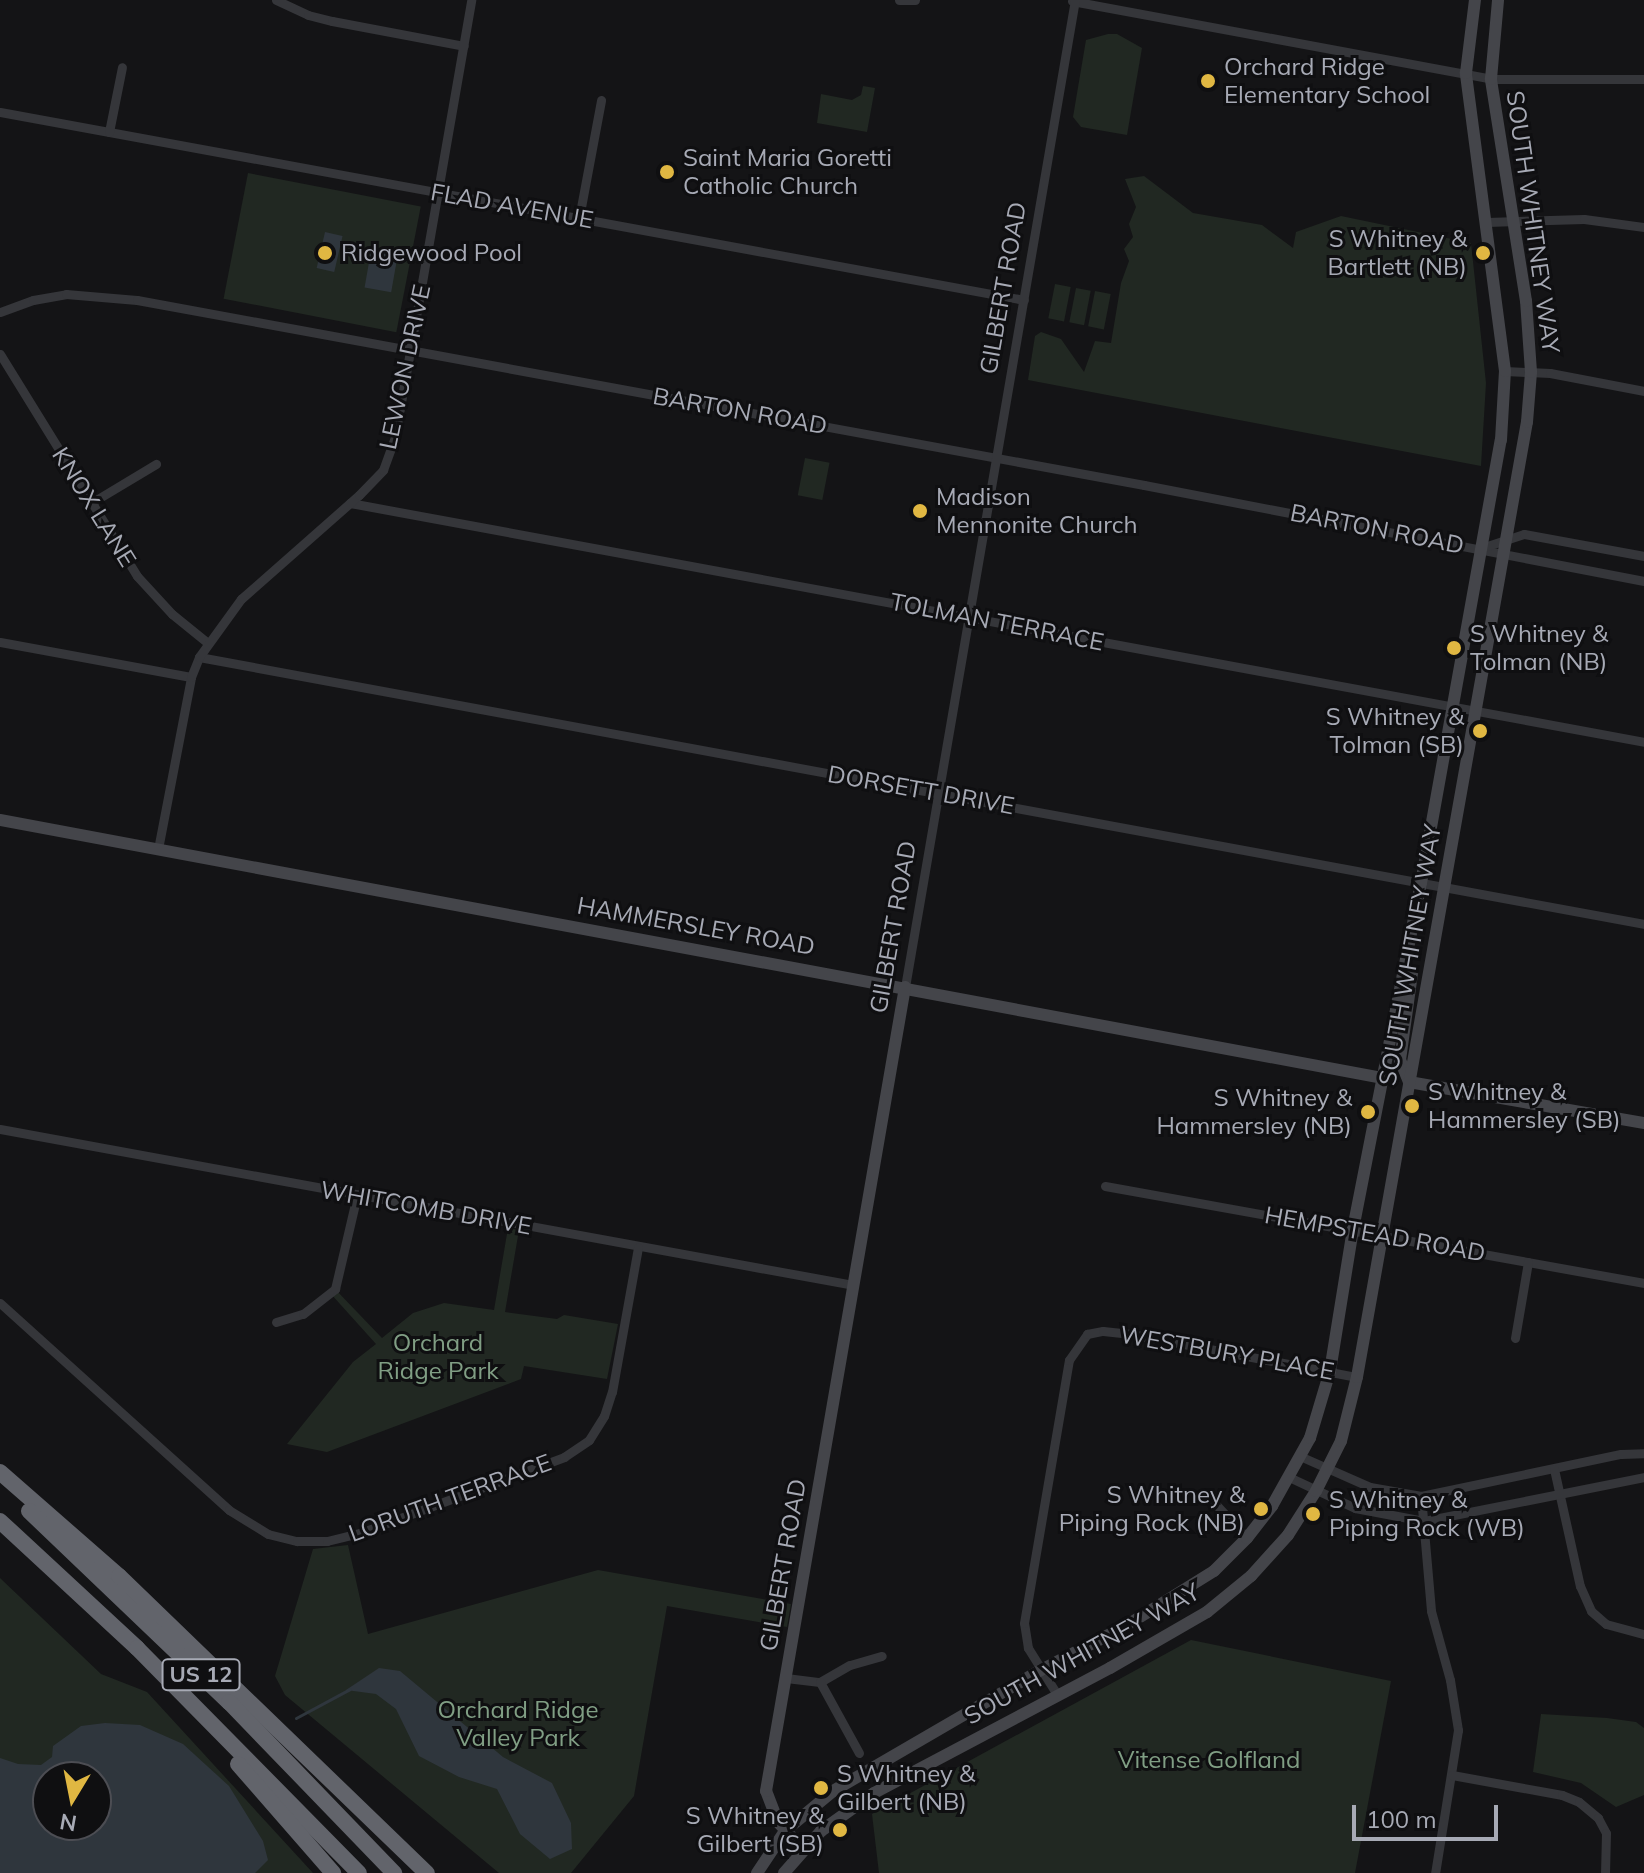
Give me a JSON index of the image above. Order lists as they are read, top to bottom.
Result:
{
  "streets": {
    "highway": ["US 12"],
    "main road": ["SOUTH WHITNEY WAY", "GILBERT ROAD", "HAMMERSLEY ROAD"],
    "street": [
      "FLAD AVENUE",
      "LEWON DRIVE",
      "BARTON ROAD",
      "KNOX LANE",
      "TOLMAN TERRACE",
      "DORSETT DRIVE",
      "WHITCOMB DRIVE",
      "HEMPSTEAD ROAD",
      "WESTBURY PLACE",
      "LORUTH TERRACE"
    ]
  },
  "crossings": [
    ["FLAD AVENUE", "GILBERT ROAD"],
    ["FLAD AVENUE", "LEWON DRIVE"],
    ["SOUTH WHITNEY WAY", "GILBERT ROAD"],
    ["SOUTH WHITNEY WAY", "BARTON ROAD"],
    ["SOUTH WHITNEY WAY", "TOLMAN TERRACE"],
    ["SOUTH WHITNEY WAY", "DORSETT DRIVE"],
    ["SOUTH WHITNEY WAY", "HAMMERSLEY ROAD"],
    ["SOUTH WHITNEY WAY", "HEMPSTEAD ROAD"],
    ["SOUTH WHITNEY WAY", "WESTBURY PLACE"],
    ["GILBERT ROAD", "BARTON ROAD"],
    ["GILBERT ROAD", "TOLMAN TERRACE"],
    ["GILBERT ROAD", "DORSETT DRIVE"],
    ["GILBERT ROAD", "HAMMERSLEY ROAD"],
    ["GILBERT ROAD", "WHITCOMB DRIVE"],
    ["LEWON DRIVE", "BARTON ROAD"],
    ["LEWON DRIVE", "KNOX LANE"],
    ["LEWON DRIVE", "TOLMAN TERRACE"],
    ["LEWON DRIVE", "DORSETT DRIVE"],
    ["LEWON DRIVE", "HAMMERSLEY ROAD"],
    ["WHITCOMB DRIVE", "LORUTH TERRACE"]
  ],
  "parks": ["Orchard Ridge Park", "Orchard Ridge Valley Park", "Vitense Golfland"],
  "places": [
    "Orchard Ridge Elementary School",
    "Saint Maria Goretti Catholic Church",
    "Ridgewood Pool",
    "S Whitney & Bartlett (NB)",
    "Madison Mennonite Church",
    "S Whitney & Tolman (NB)",
    "S Whitney & Tolman (SB)",
    "S Whitney & Hammersley (SB)",
    "S Whitney & Hammersley (NB)",
    "S Whitney & Piping Rock (NB)",
    "S Whitney & Piping Rock (WB)",
    "S Whitney & Gilbert (NB)",
    "S Whitney & Gilbert (SB)"
  ],
  "scale_bar": "100 m",
  "north": "bottom"
}
